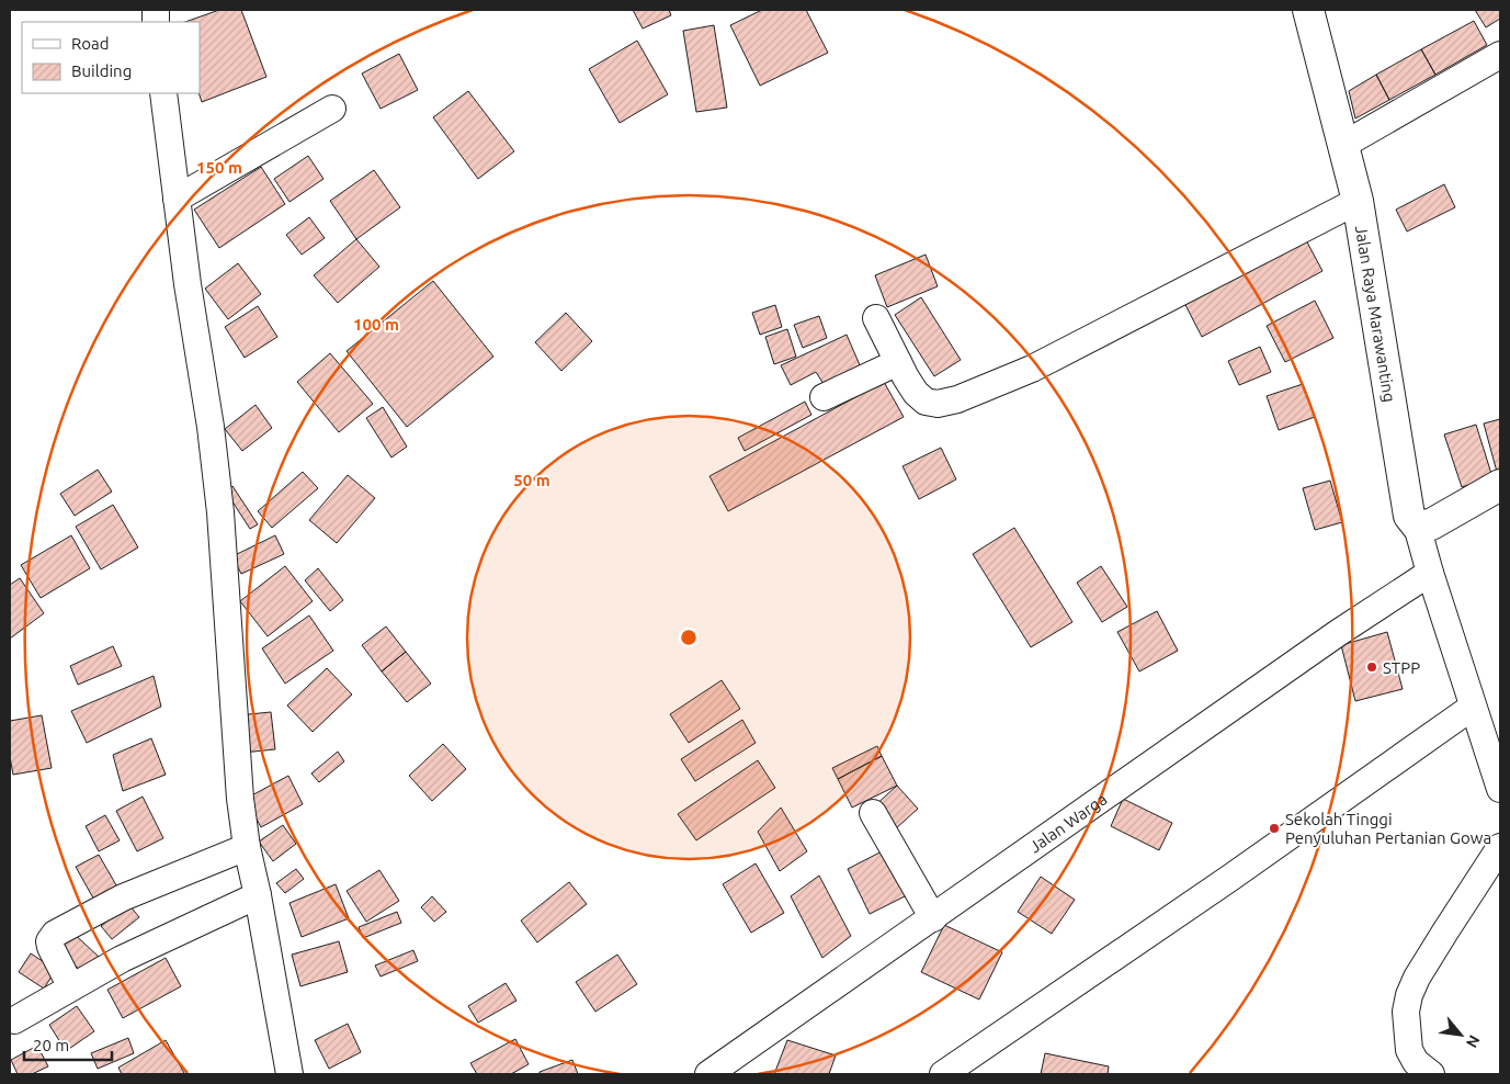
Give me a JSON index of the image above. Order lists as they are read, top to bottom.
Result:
{
  "streets": {
    "street": ["Jalan Raya Marawanting", "Jalan Warga"]
  },
  "places": ["STPP", "Sekolah Tinggi Penyuluhan Pertanian Gowa"],
  "legend": ["Road", "Building"],
  "scale_bar": "20 m",
  "north": "bottom right",
  "rings": ["150 m", "100 m", "50 m"]
}
